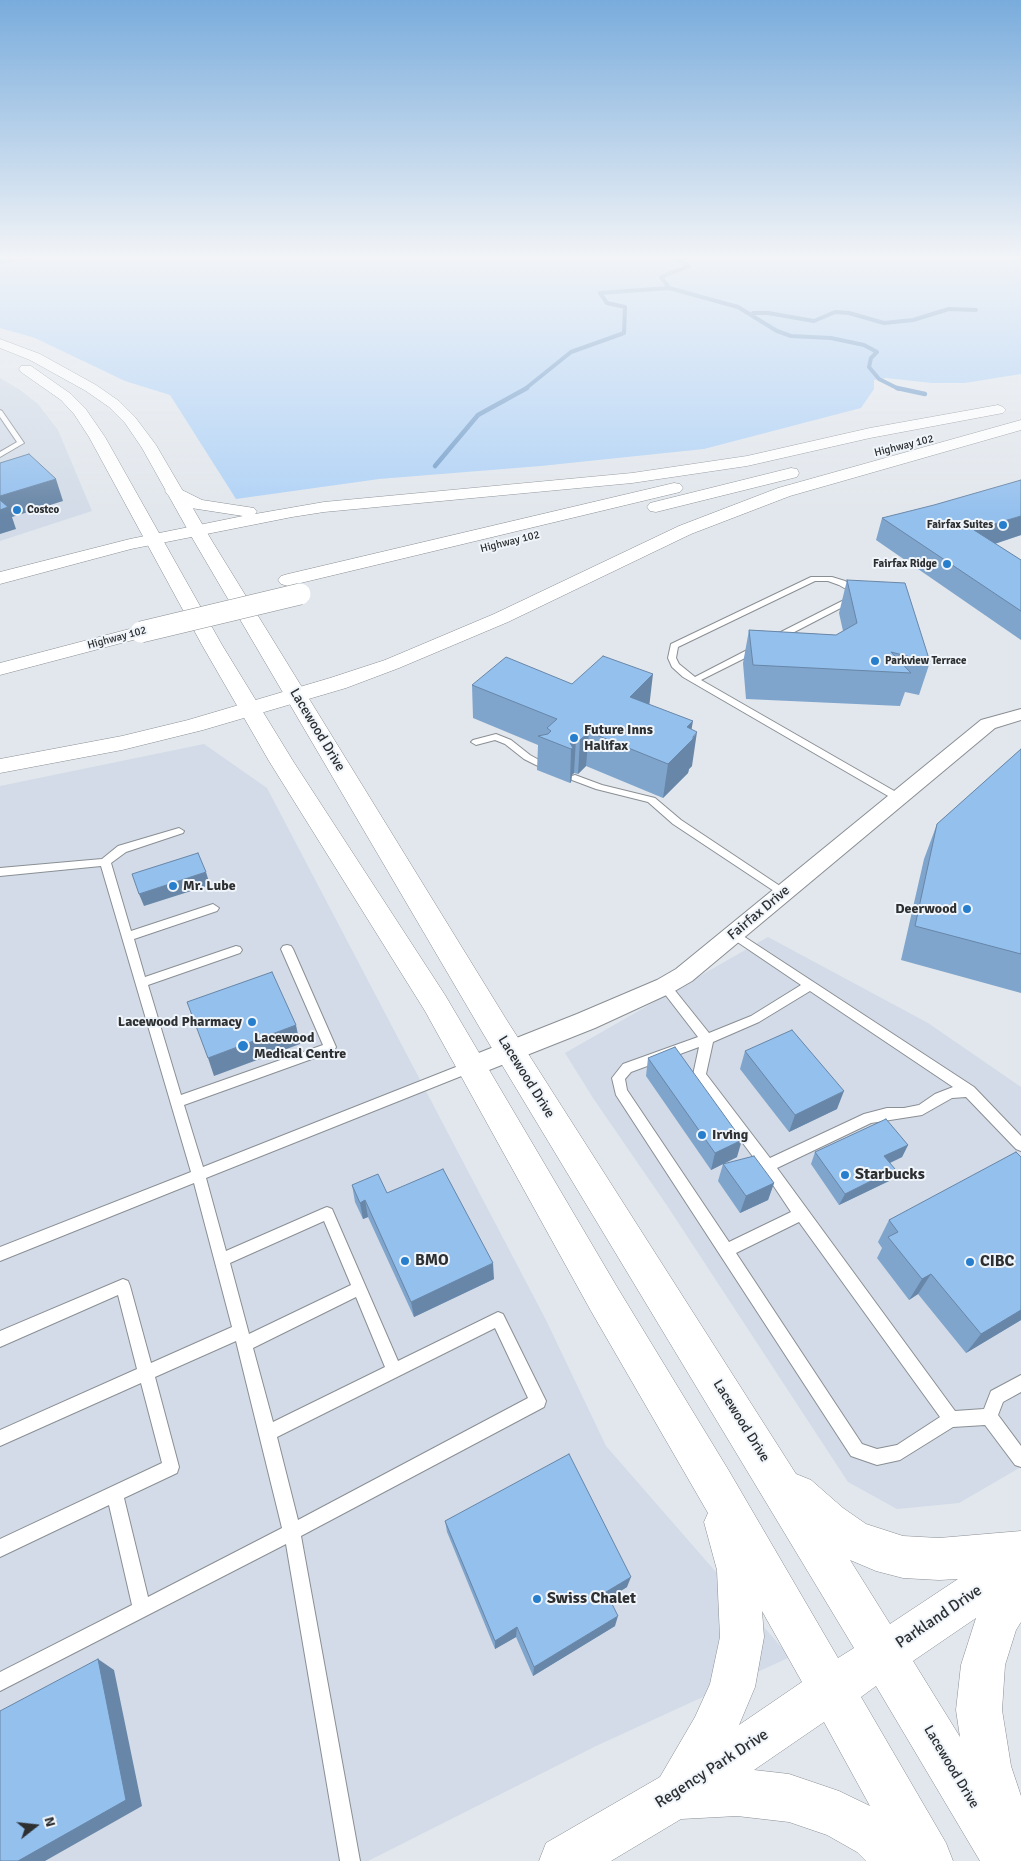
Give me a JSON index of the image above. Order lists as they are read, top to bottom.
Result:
{
  "streets": {
    "main road": [
      "Highway 102",
      "Lacewood Drive",
      "Parkland Drive",
      "Regency Park Drive"
    ],
    "street": ["Fairfax Drive"]
  },
  "crossings": [
    ["Lacewood Drive", "Fairfax Drive"],
    ["Lacewood Drive", "Parkland Drive"],
    ["Lacewood Drive", "Regency Park Drive"],
    ["Parkland Drive", "Regency Park Drive"]
  ],
  "places": [
    "Costco",
    "Fairfax Suites",
    "Fairfax Ridge",
    "Parkview Terrace",
    "Future Inns Halifax",
    "Mr. Lube",
    "Deerwood",
    "Lacewood Pharmacy",
    "Lacewood Medical Centre",
    "Irving",
    "Starbucks",
    "BMO",
    "CIBC",
    "Swiss Chalet"
  ],
  "north": "right"
}
